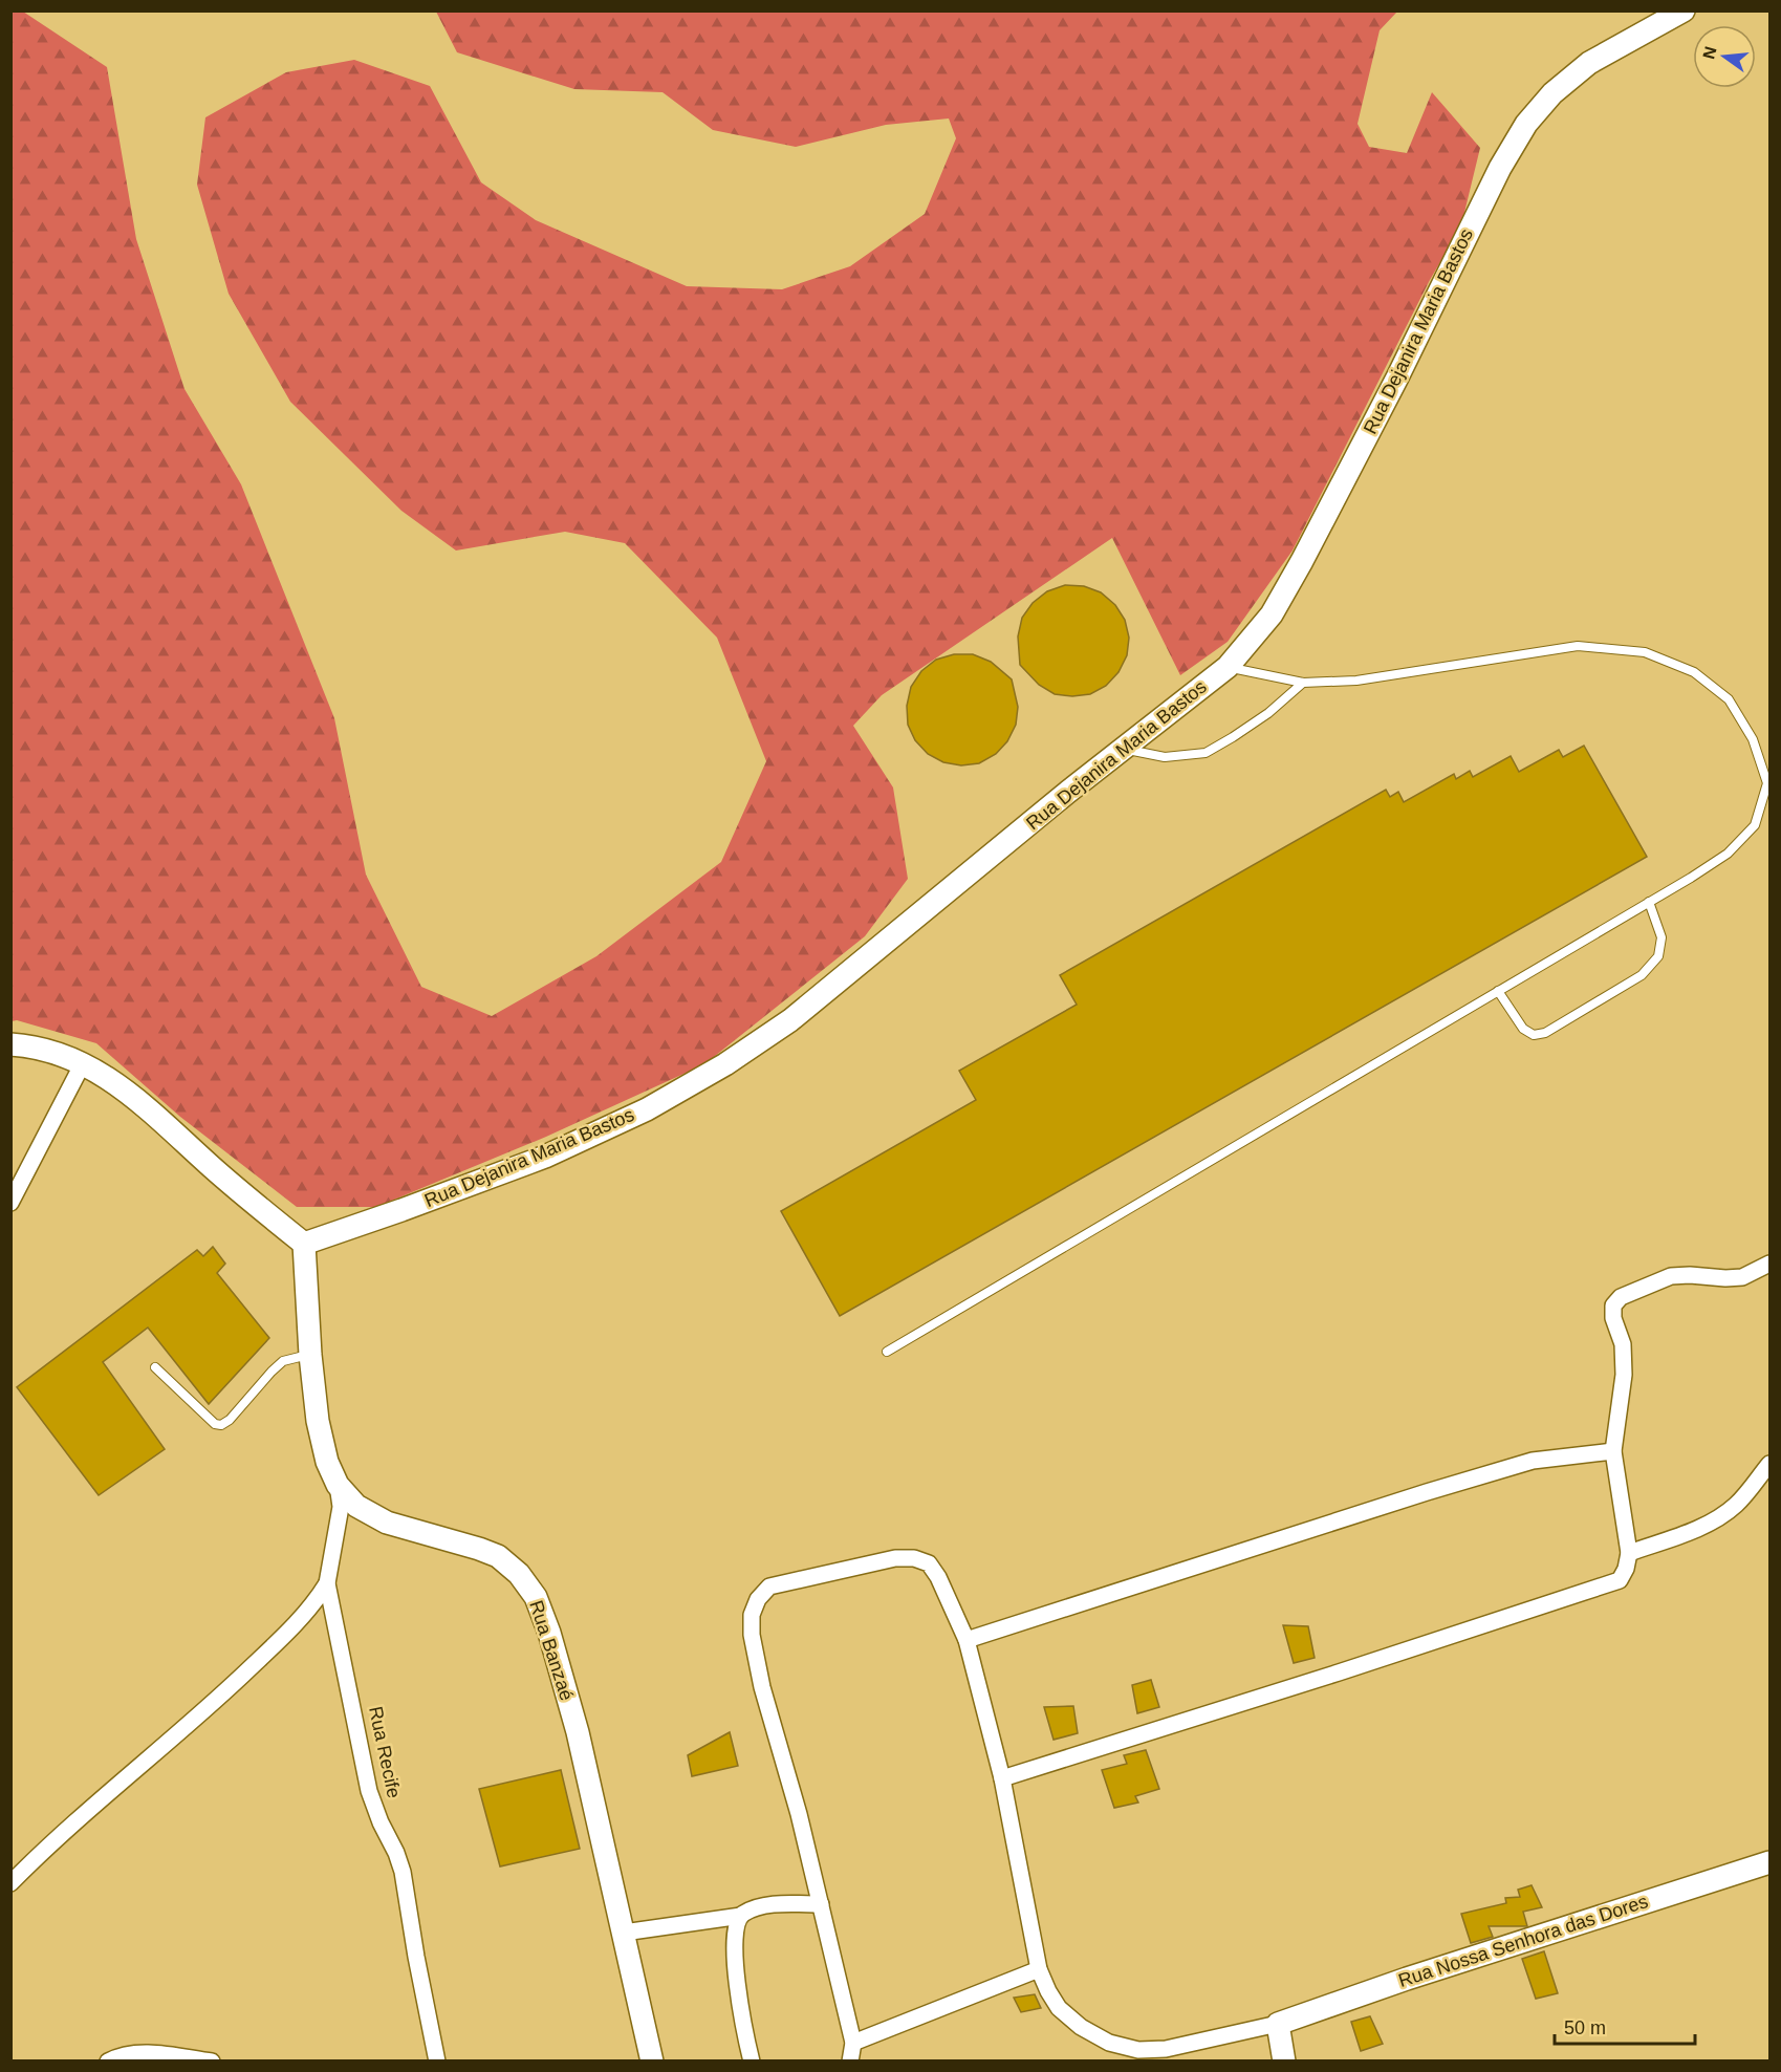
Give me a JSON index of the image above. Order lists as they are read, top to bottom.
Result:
{
  "streets": {
    "main road": ["Rua Dejanira Maria Bastos", "Rua Banzaé", "Rua Nossa Senhora das Dores"],
    "street": ["Rua Recife"]
  },
  "crossings": [
    ["Rua Dejanira Maria Bastos", "Rua Banzaé"],
    ["Rua Banzaé", "Rua Recife"]
  ],
  "scale_bar": "50 m",
  "north": "left"
}
